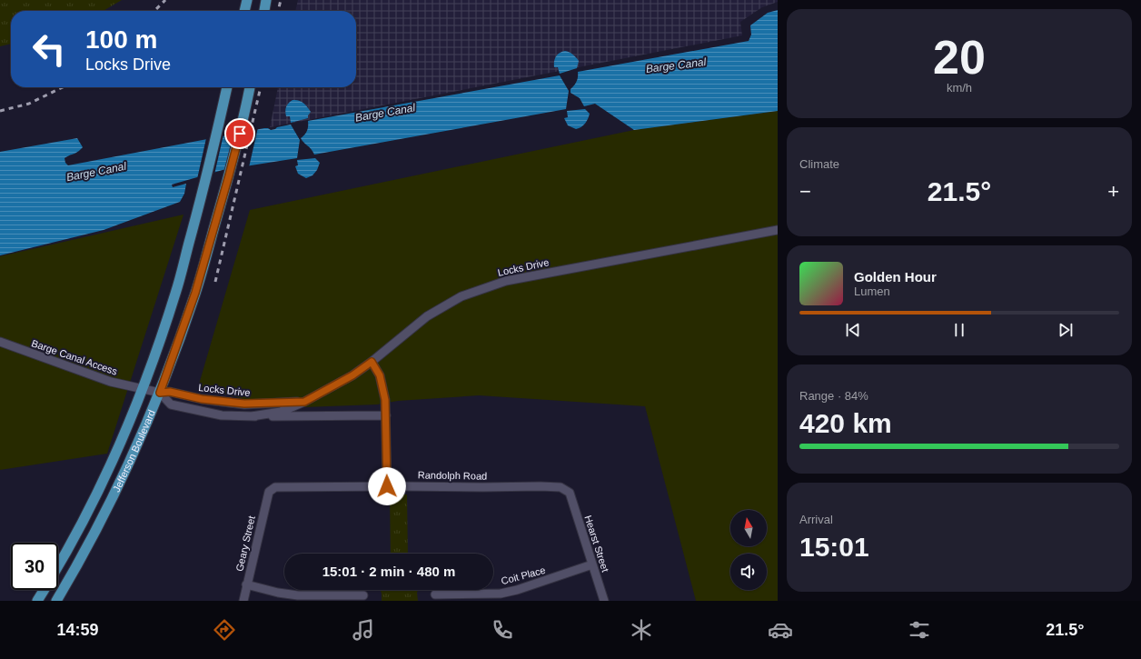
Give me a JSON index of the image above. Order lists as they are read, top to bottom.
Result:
{
  "streets": {
    "main road": ["Jefferson Boulevard"],
    "street": [
      "Locks Drive",
      "Barge Canal Access",
      "Randolph Road",
      "Geary Street",
      "Hearst Street",
      "Coit Place"
    ]
  },
  "crossings": [
    ["Locks Drive", "Barge Canal Access"],
    ["Locks Drive", "Jefferson Boulevard"],
    ["Barge Canal Access", "Jefferson Boulevard"],
    ["Randolph Road", "Geary Street"],
    ["Randolph Road", "Hearst Street"],
    ["Hearst Street", "Coit Place"]
  ],
  "water": ["Barge Canal"],
  "north": "top",
  "page": {
    "tile": [
      ["20", "km/h"],
      "Climate",
      ["Range · 84%", "420 km"],
      ["Arrival", "15:01"]
    ],
    "turn": ["100 m", "Locks Drive"],
    "heat": ["−", "21.5°", "+"],
    "song": ["Golden Hour", "Lumen"],
    "limit": "30",
    "trip": "15:01 · 2 min · 480 m",
    "tabs": ["14:59", "21.5°"]
  }
}
